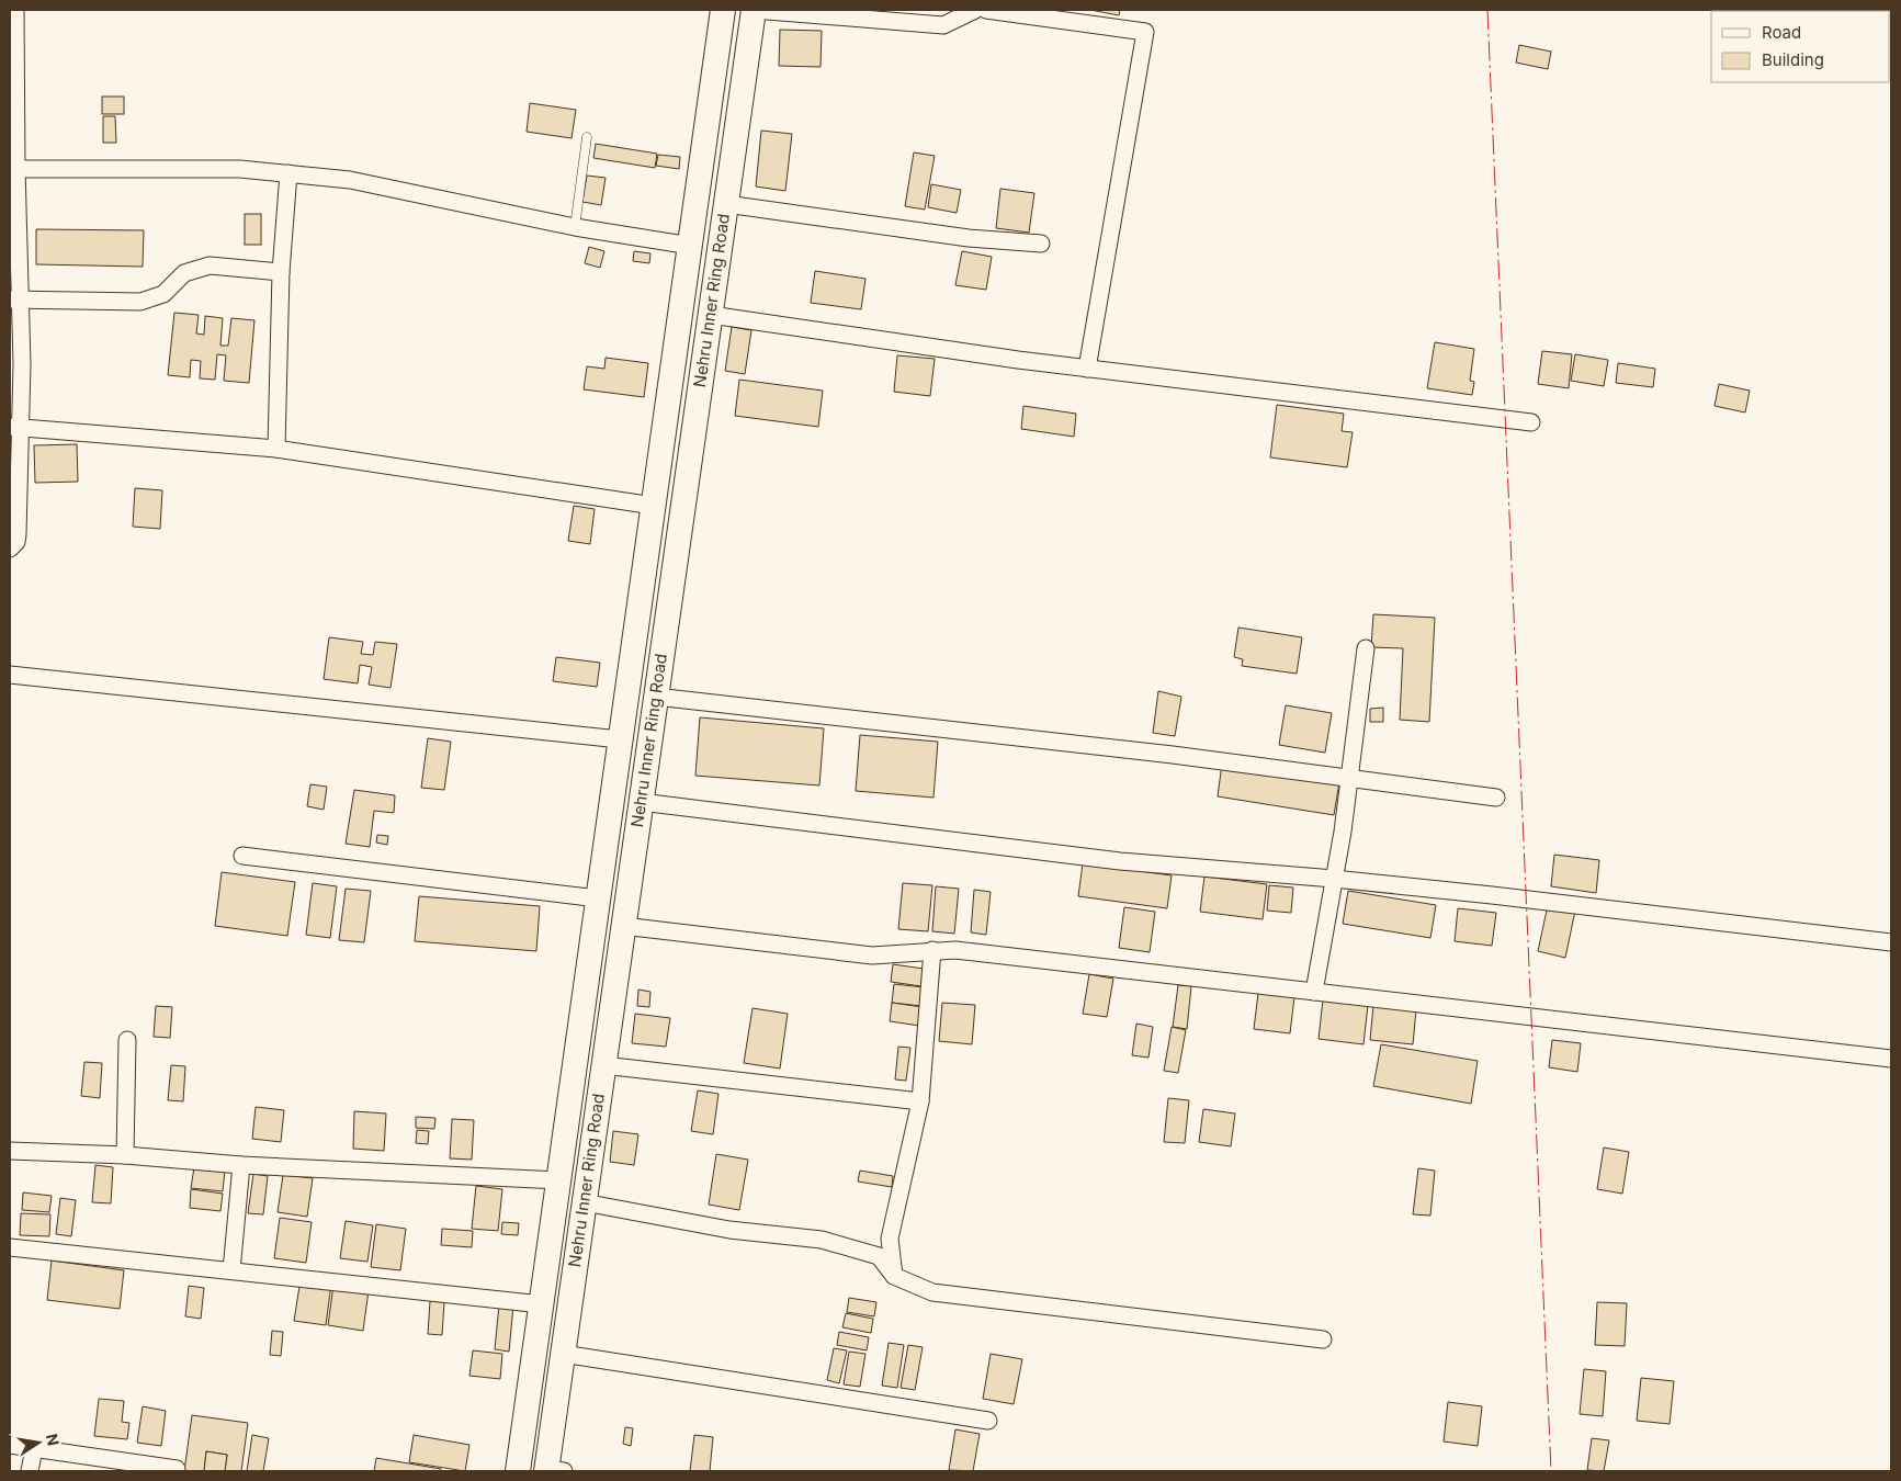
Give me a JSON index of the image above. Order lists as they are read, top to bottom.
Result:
{
  "streets": {
    "main road": ["Nehru Inner Ring Road"]
  },
  "legend": ["Road", "Building"],
  "north": "right"
}
